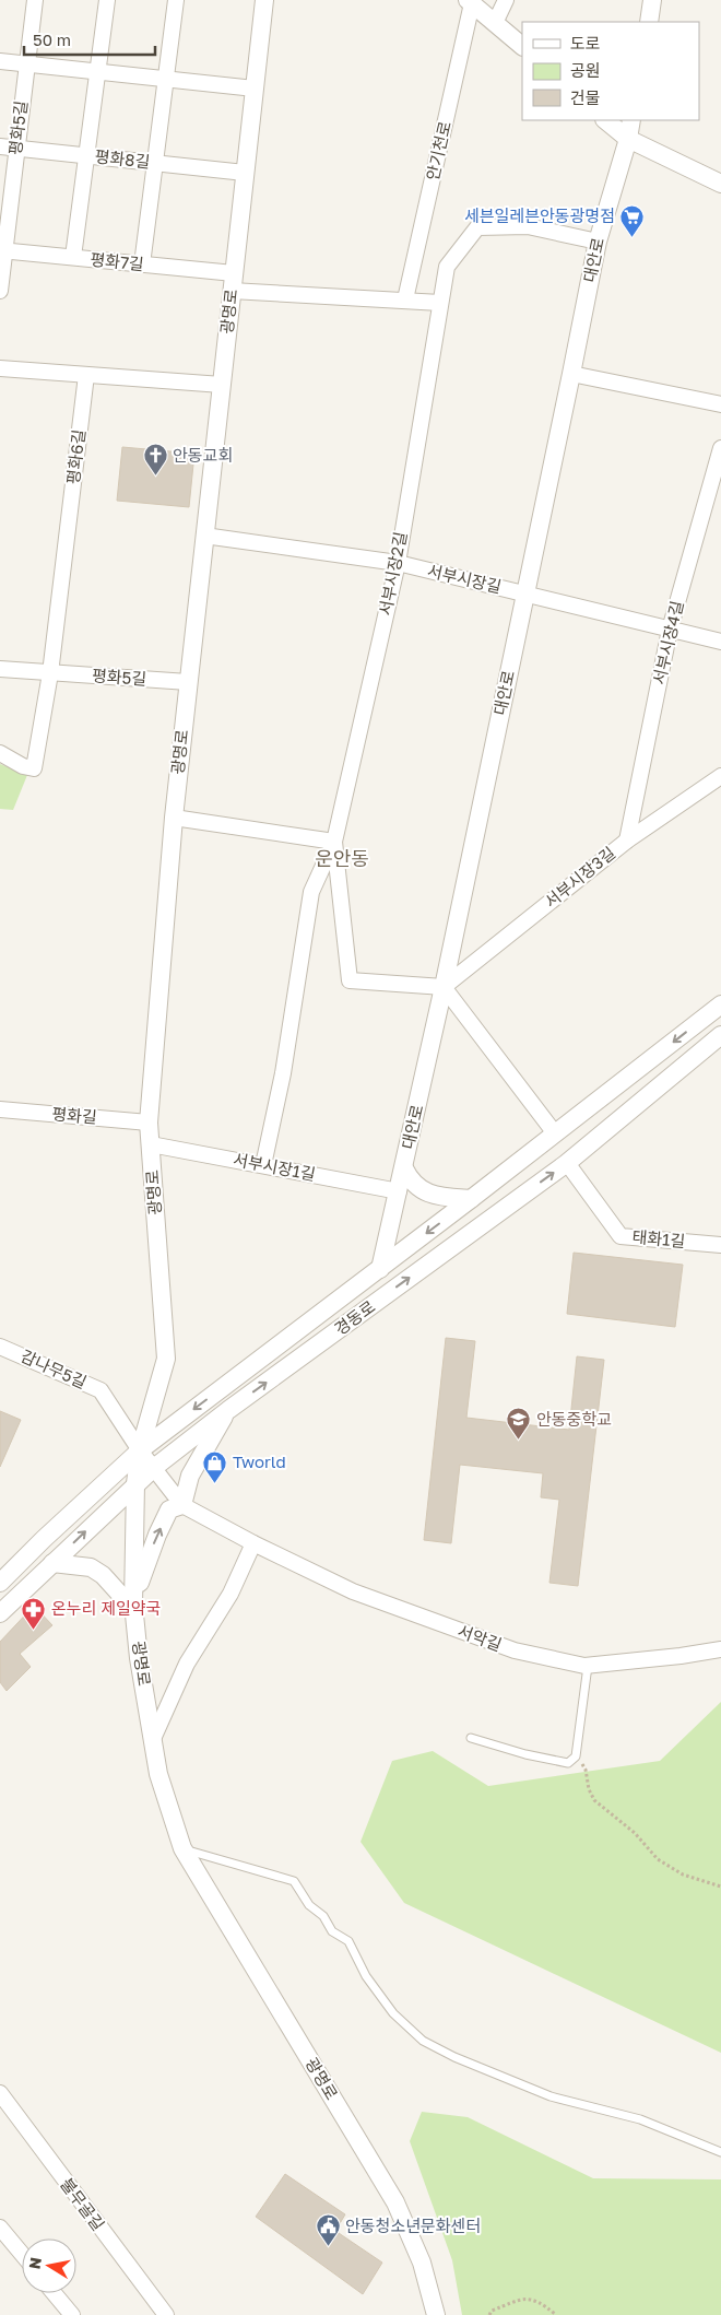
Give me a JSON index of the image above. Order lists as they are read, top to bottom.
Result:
{
  "streets": {
    "street": [
      "평화5길",
      "안기천로",
      "평화8길",
      "대안로",
      "평화7길",
      "광명로",
      "평화6길",
      "서부시장2길",
      "서부시장길",
      "서부시장4길",
      "서부시장3길",
      "평화길",
      "서부시장1길",
      "태화1길",
      "경동로",
      "감나무5길",
      "서악길",
      "불무골길"
    ]
  },
  "crossings": [
    ["평화5길", "평화8길"],
    ["평화5길", "평화7길"],
    ["평화5길", "광명로"],
    ["평화5길", "평화6길"],
    ["평화8길", "광명로"],
    ["대안로", "서부시장2길"],
    ["대안로", "서부시장길"],
    ["대안로", "서부시장3길"],
    ["대안로", "서부시장1길"],
    ["대안로", "경동로"],
    ["평화7길", "광명로"],
    ["광명로", "서부시장길"],
    ["광명로", "평화길"],
    ["광명로", "서부시장1길"],
    ["광명로", "경동로"],
    ["광명로", "감나무5길"],
    ["광명로", "서악길"],
    ["서부시장2길", "서부시장길"],
    ["서부시장2길", "서부시장3길"],
    ["서부시장길", "서부시장4길"],
    ["서부시장4길", "서부시장3길"],
    ["태화1길", "경동로"],
    ["경동로", "감나무5길"],
    ["경동로", "서악길"],
    ["감나무5길", "서악길"]
  ],
  "districts": ["운안동"],
  "places": {
    "supermarket": ["세븐일레븐안동광명점"],
    "church": ["안동교회"],
    "school or university": ["안동중학교"],
    "shop": ["Tworld"],
    "pharmacy": ["온누리 제일약국"],
    "public building": ["안동청소년문화센터"]
  },
  "legend": ["도로", "공원", "건물"],
  "scale_bar": "50 m",
  "north": "left"
}
